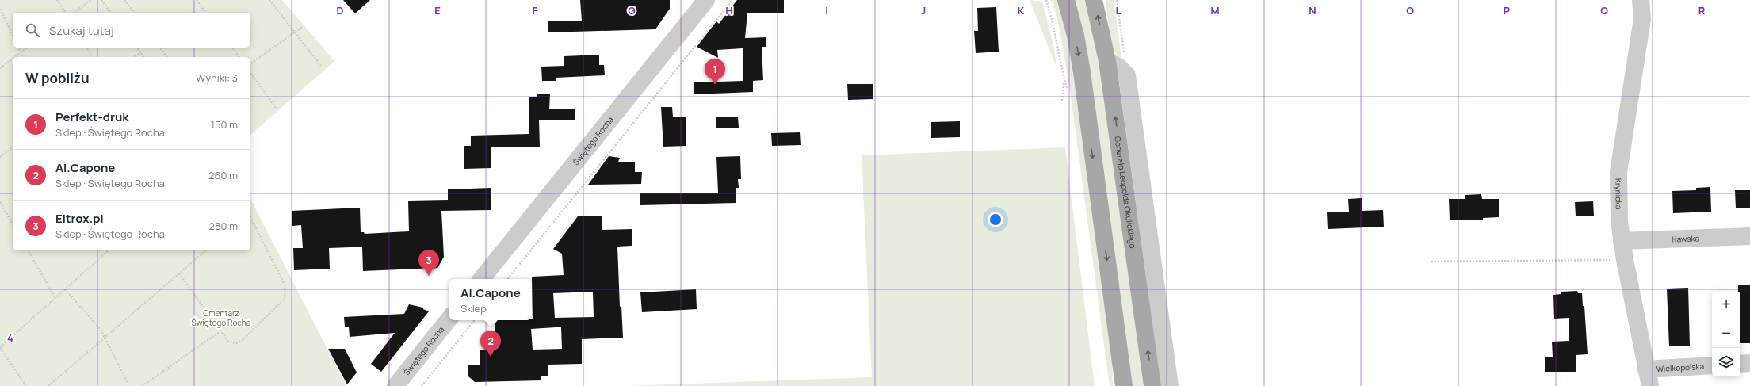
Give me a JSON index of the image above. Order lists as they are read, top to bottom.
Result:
{
  "streets": {
    "main road": ["Generała Leopolda Okulickiego"],
    "street": [
      "Świętego Rocha",
      "Krynicka",
      "Iławska",
      "Wielkopolska"
    ]
  },
  "crossings": [
    ["Krynicka", "Iławska"],
    ["Krynicka", "Wielkopolska"]
  ],
  "parks": ["Cmentarz Świętego Rocha"],
  "page": {
    "search": "Szukaj tutaj",
    "heading": ["W pobliżu", "Wyniki: 3"],
    "pins": ["1", "3", "2"],
    "list": [
      {
        "mark": "1",
        "name": "Perfekt-druk",
        "note": "Sklep · Świętego Rocha",
        "value": "150 m"
      },
      {
        "mark": "2",
        "name": "Al.Capone",
        "note": "Sklep · Świętego Rocha",
        "value": "260 m"
      },
      {
        "mark": "3",
        "name": "Eltrox.pl",
        "note": "Sklep · Świętego Rocha",
        "value": "280 m"
      }
    ],
    "popup": ["Al.Capone", "Sklep"],
    "map_buttons": ["+", "−"]
  },
  "grid": {
    "columns": [
      "D",
      "E",
      "F",
      "G",
      "H",
      "I",
      "J",
      "K",
      "L",
      "M",
      "N",
      "O",
      "P",
      "Q",
      "R"
    ],
    "rows": ["4"]
  }
}
